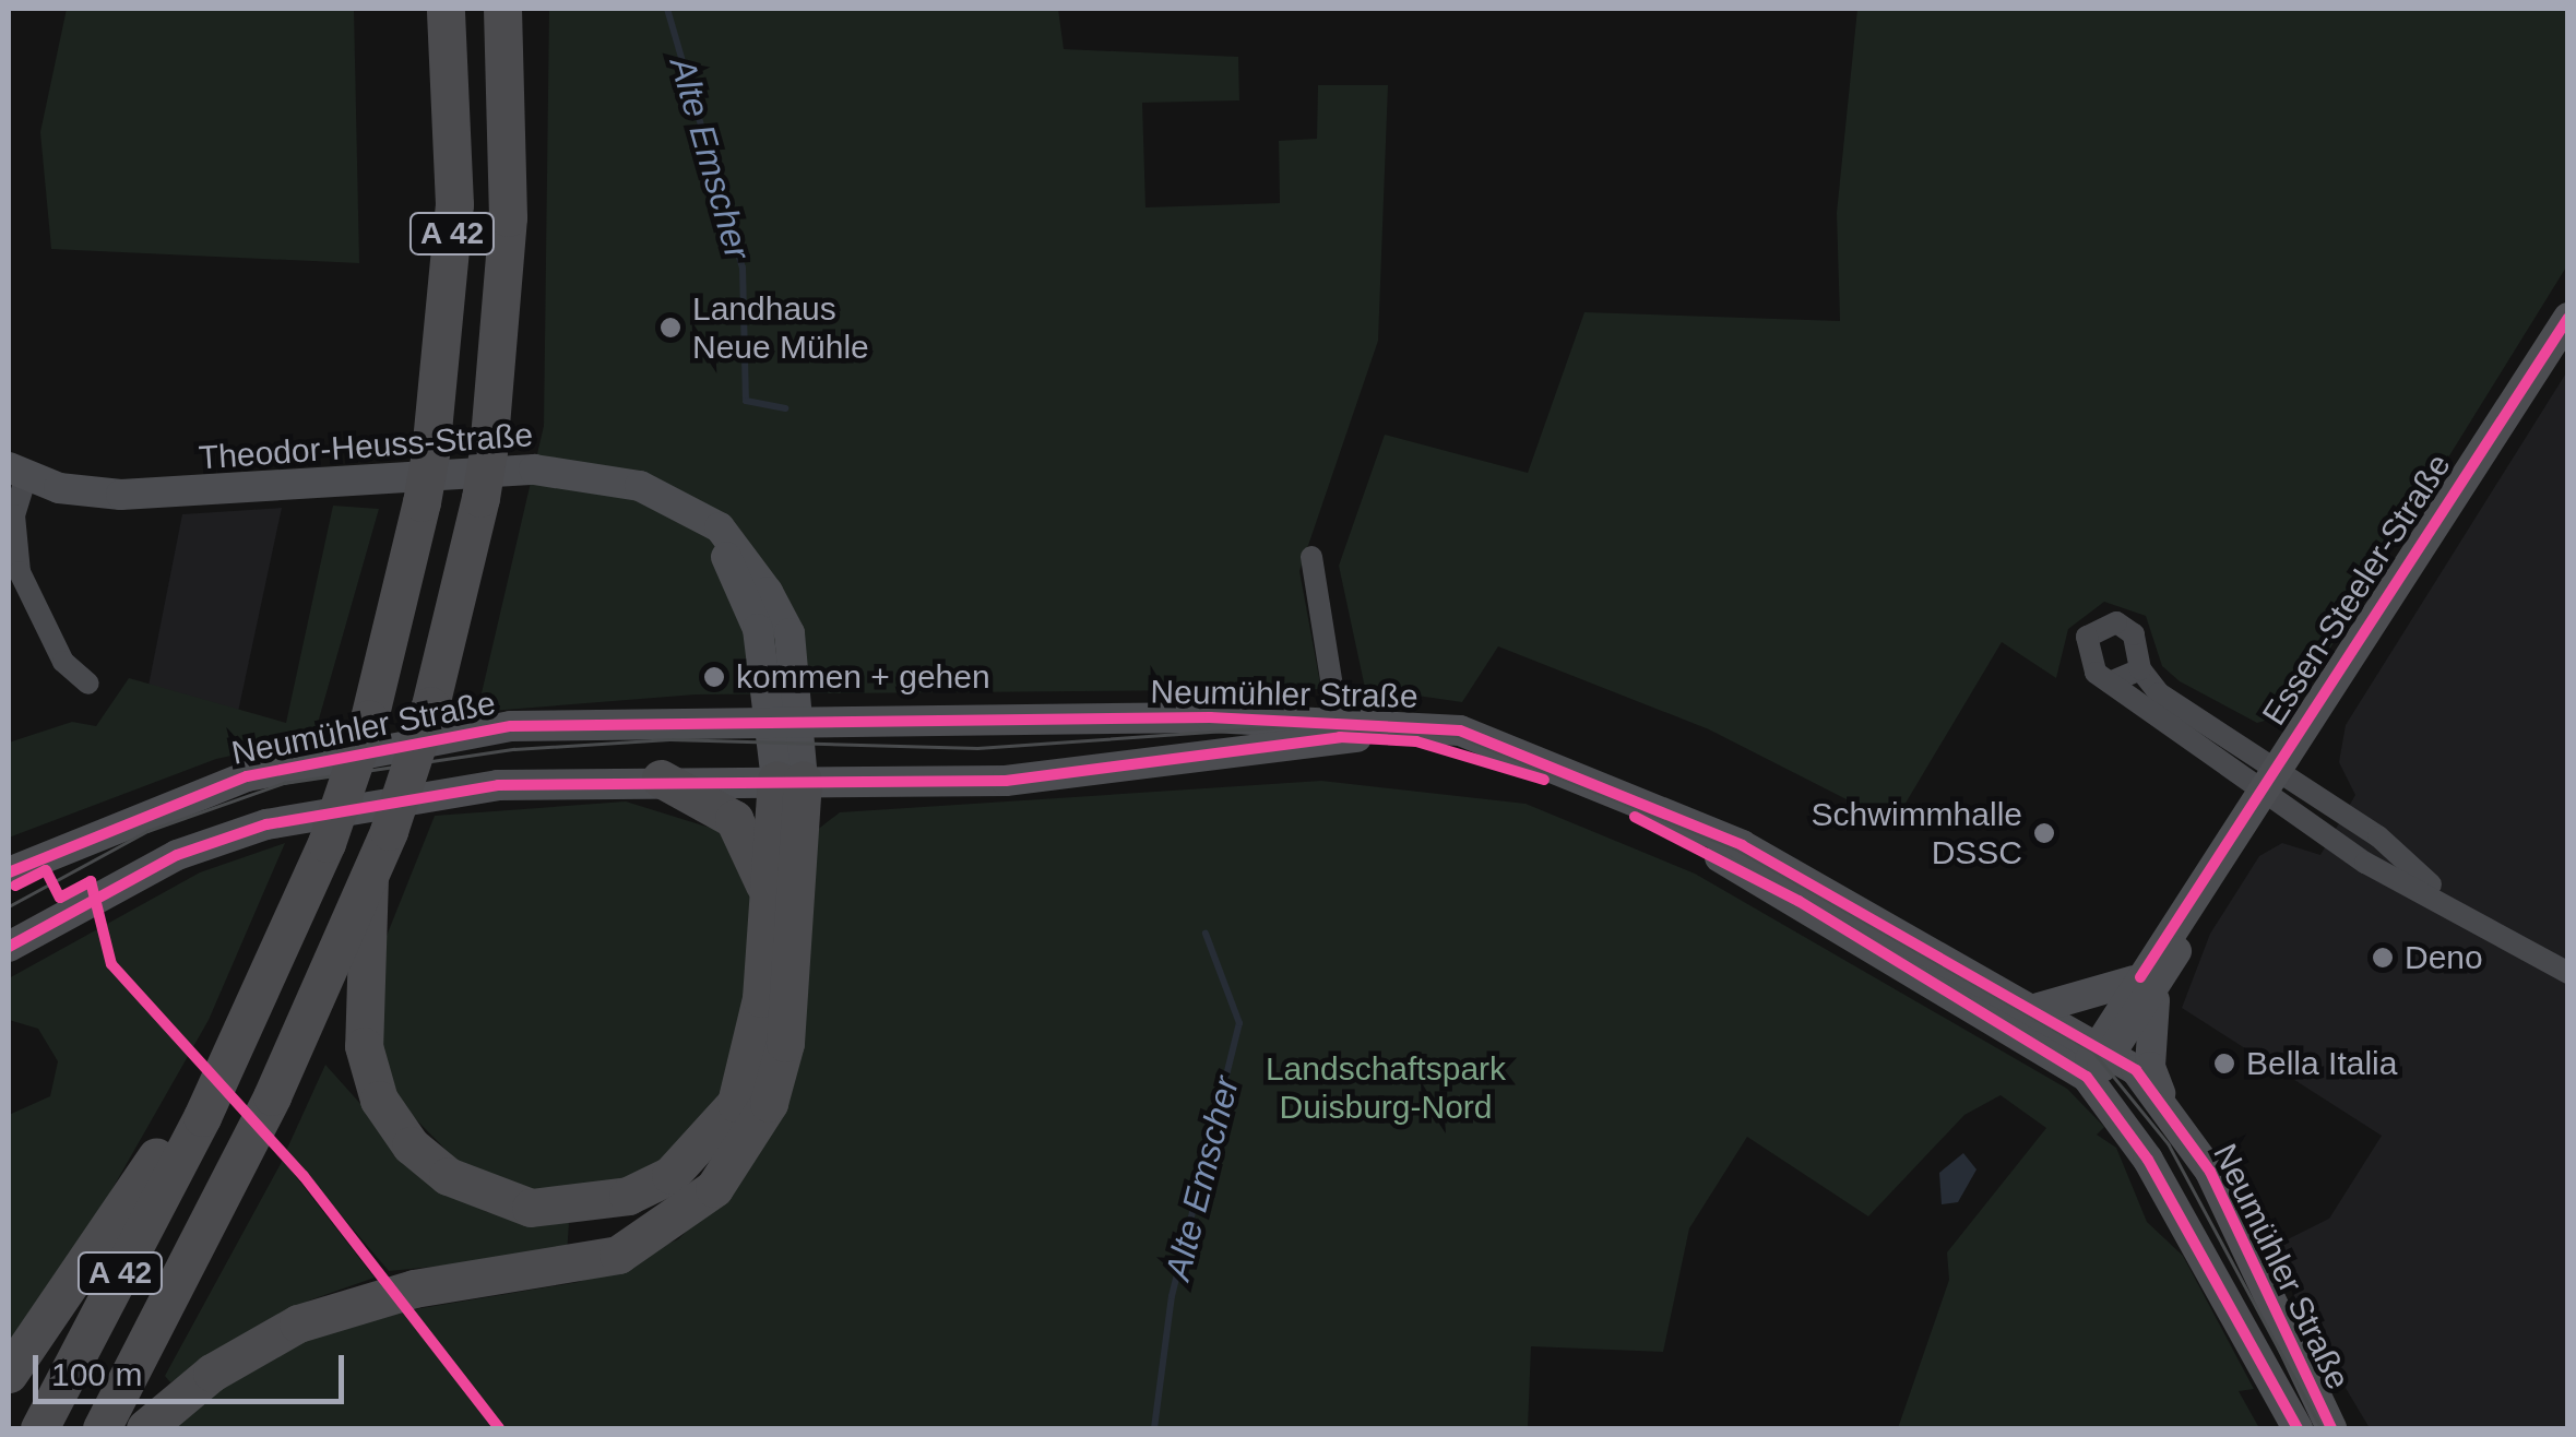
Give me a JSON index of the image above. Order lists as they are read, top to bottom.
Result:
{
  "streets": {
    "highway": ["A 42"],
    "main road": ["Theodor-Heuss-Straße", "Essen-Steeler-Straße", "Neumühler Straße"]
  },
  "crossings": [
    ["Theodor-Heuss-Straße", "Neumühler Straße"],
    ["Essen-Steeler-Straße", "Neumühler Straße"]
  ],
  "water": ["Alte Emscher"],
  "parks": ["Landschaftspark Duisburg-Nord"],
  "places": [
    "Landhaus Neue Mühle",
    "kommen + gehen",
    "Schwimmhalle DSSC",
    "Deno",
    "Bella Italia"
  ],
  "scale_bar": "100 m"
}
